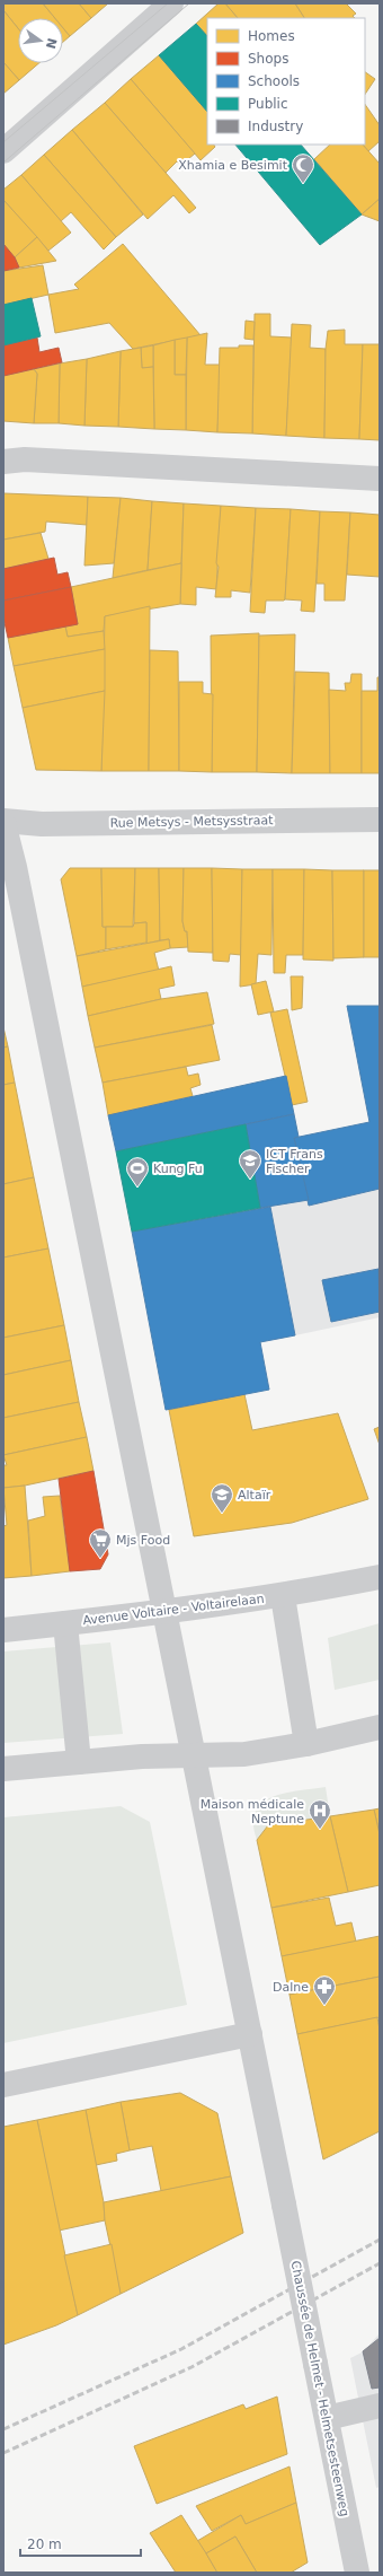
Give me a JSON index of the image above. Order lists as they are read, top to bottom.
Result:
{
  "streets": {
    "street": ["Rue Metsys - Metsysstraat", "Avenue Voltaire - Voltairelaan", "Chaussée de Helmet - Helmetsesteenweg"]
  },
  "crossings": [
    ["Rue Metsys - Metsysstraat", "Chaussée de Helmet - Helmetsesteenweg"],
    ["Avenue Voltaire - Voltairelaan", "Chaussée de Helmet - Helmetsesteenweg"]
  ],
  "places": {
    "mosque": ["Xhamia e Besimit"],
    "school or university": ["ICT Frans Fischer", "Altaïr"],
    "sports": ["Kung Fu"],
    "supermarket": ["Mjs Food"],
    "hospital": ["Maison médicale Neptune"],
    "pharmacy": ["Dalne"]
  },
  "legend": [
    "Homes",
    "Shops",
    "Schools",
    "Public",
    "Industry"
  ],
  "scale_bar": "20 m",
  "north": "right"
}
